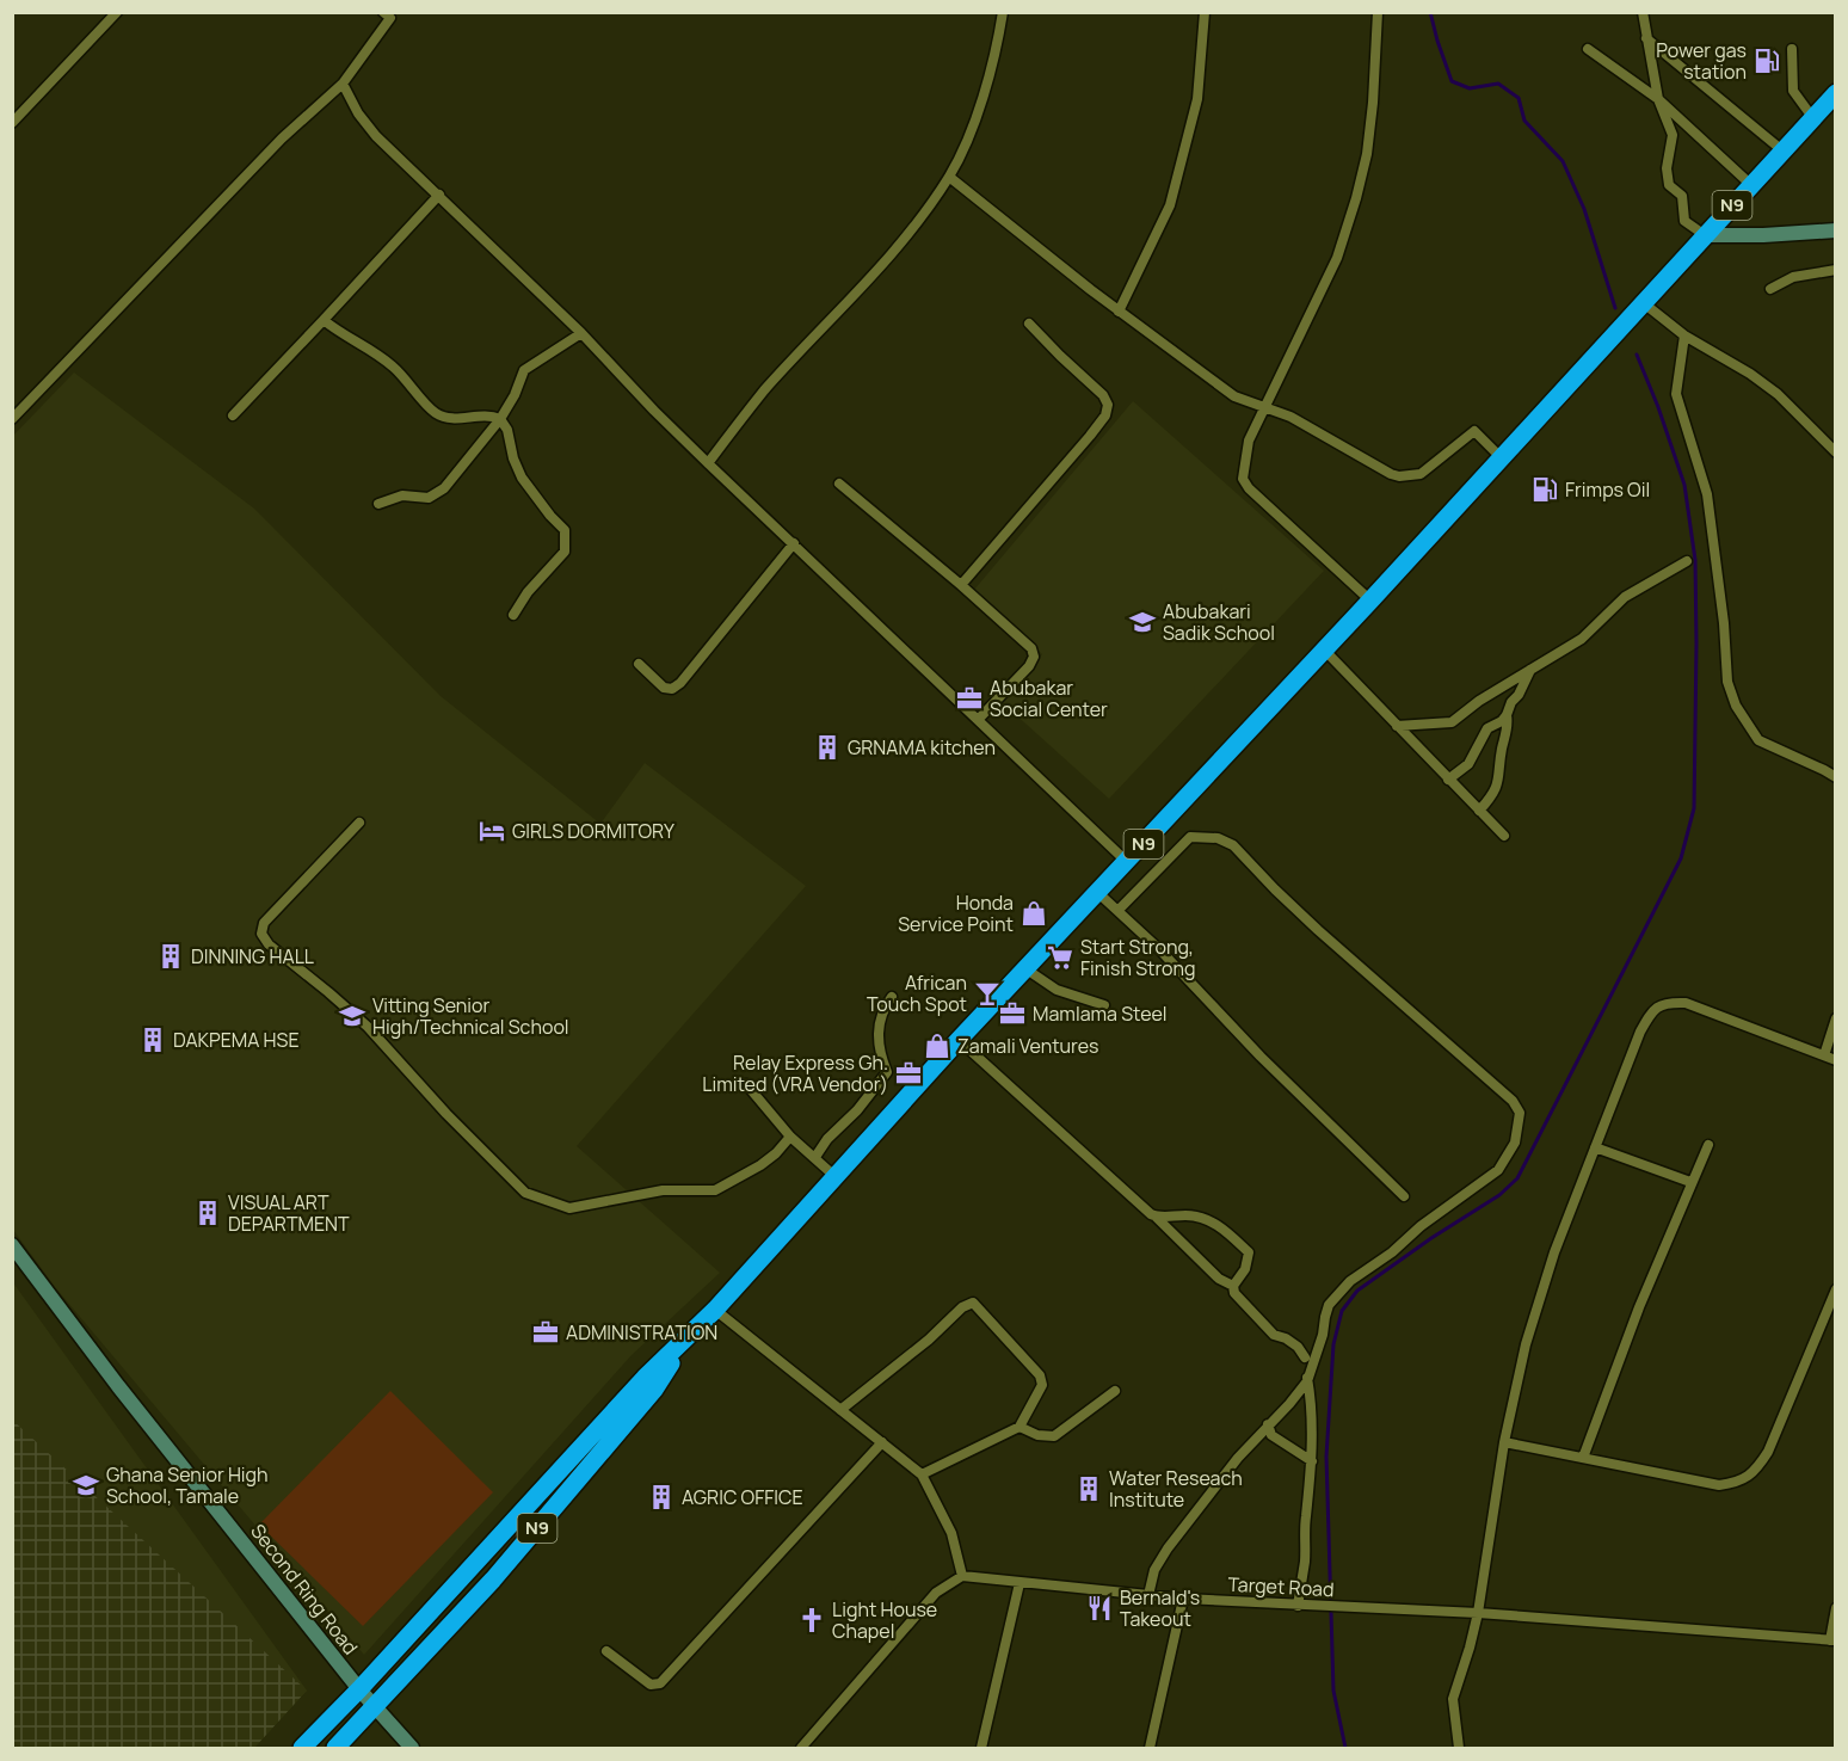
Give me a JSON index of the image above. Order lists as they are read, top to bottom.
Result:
{
  "streets": {
    "highway": ["N9"],
    "street": ["Target Road", "Second Ring Road"]
  },
  "crossings": [
    ["N9", "Second Ring Road"]
  ],
  "places": {
    "fuel station": ["Power gas station", "Frimps Oil"],
    "school or university": ["Abubakari Sadik School", "Vitting Senior High/Technical School", "Ghana Senior High School, Tamale"],
    "office": [
      "Abubakar Social Center",
      "Mamlama Steel",
      "Relay Express Gh. Limited (VRA Vendor)",
      "ADMINISTRATION"
    ],
    "building": [
      "GRNAMA kitchen",
      "DINNING HALL",
      "DAKPEMA HSE",
      "VISUAL ART DEPARTMENT",
      "Water Reseach Institute",
      "AGRIC OFFICE"
    ],
    "hotel": ["GIRLS DORMITORY"],
    "shop": ["Honda Service Point", "Zamali Ventures"],
    "supermarket": ["Start Strong, Finish Strong"],
    "bar": ["African Touch Spot"],
    "restaurant": ["Bernald's Takeout"],
    "church": ["Light House Chapel"]
  }
}
